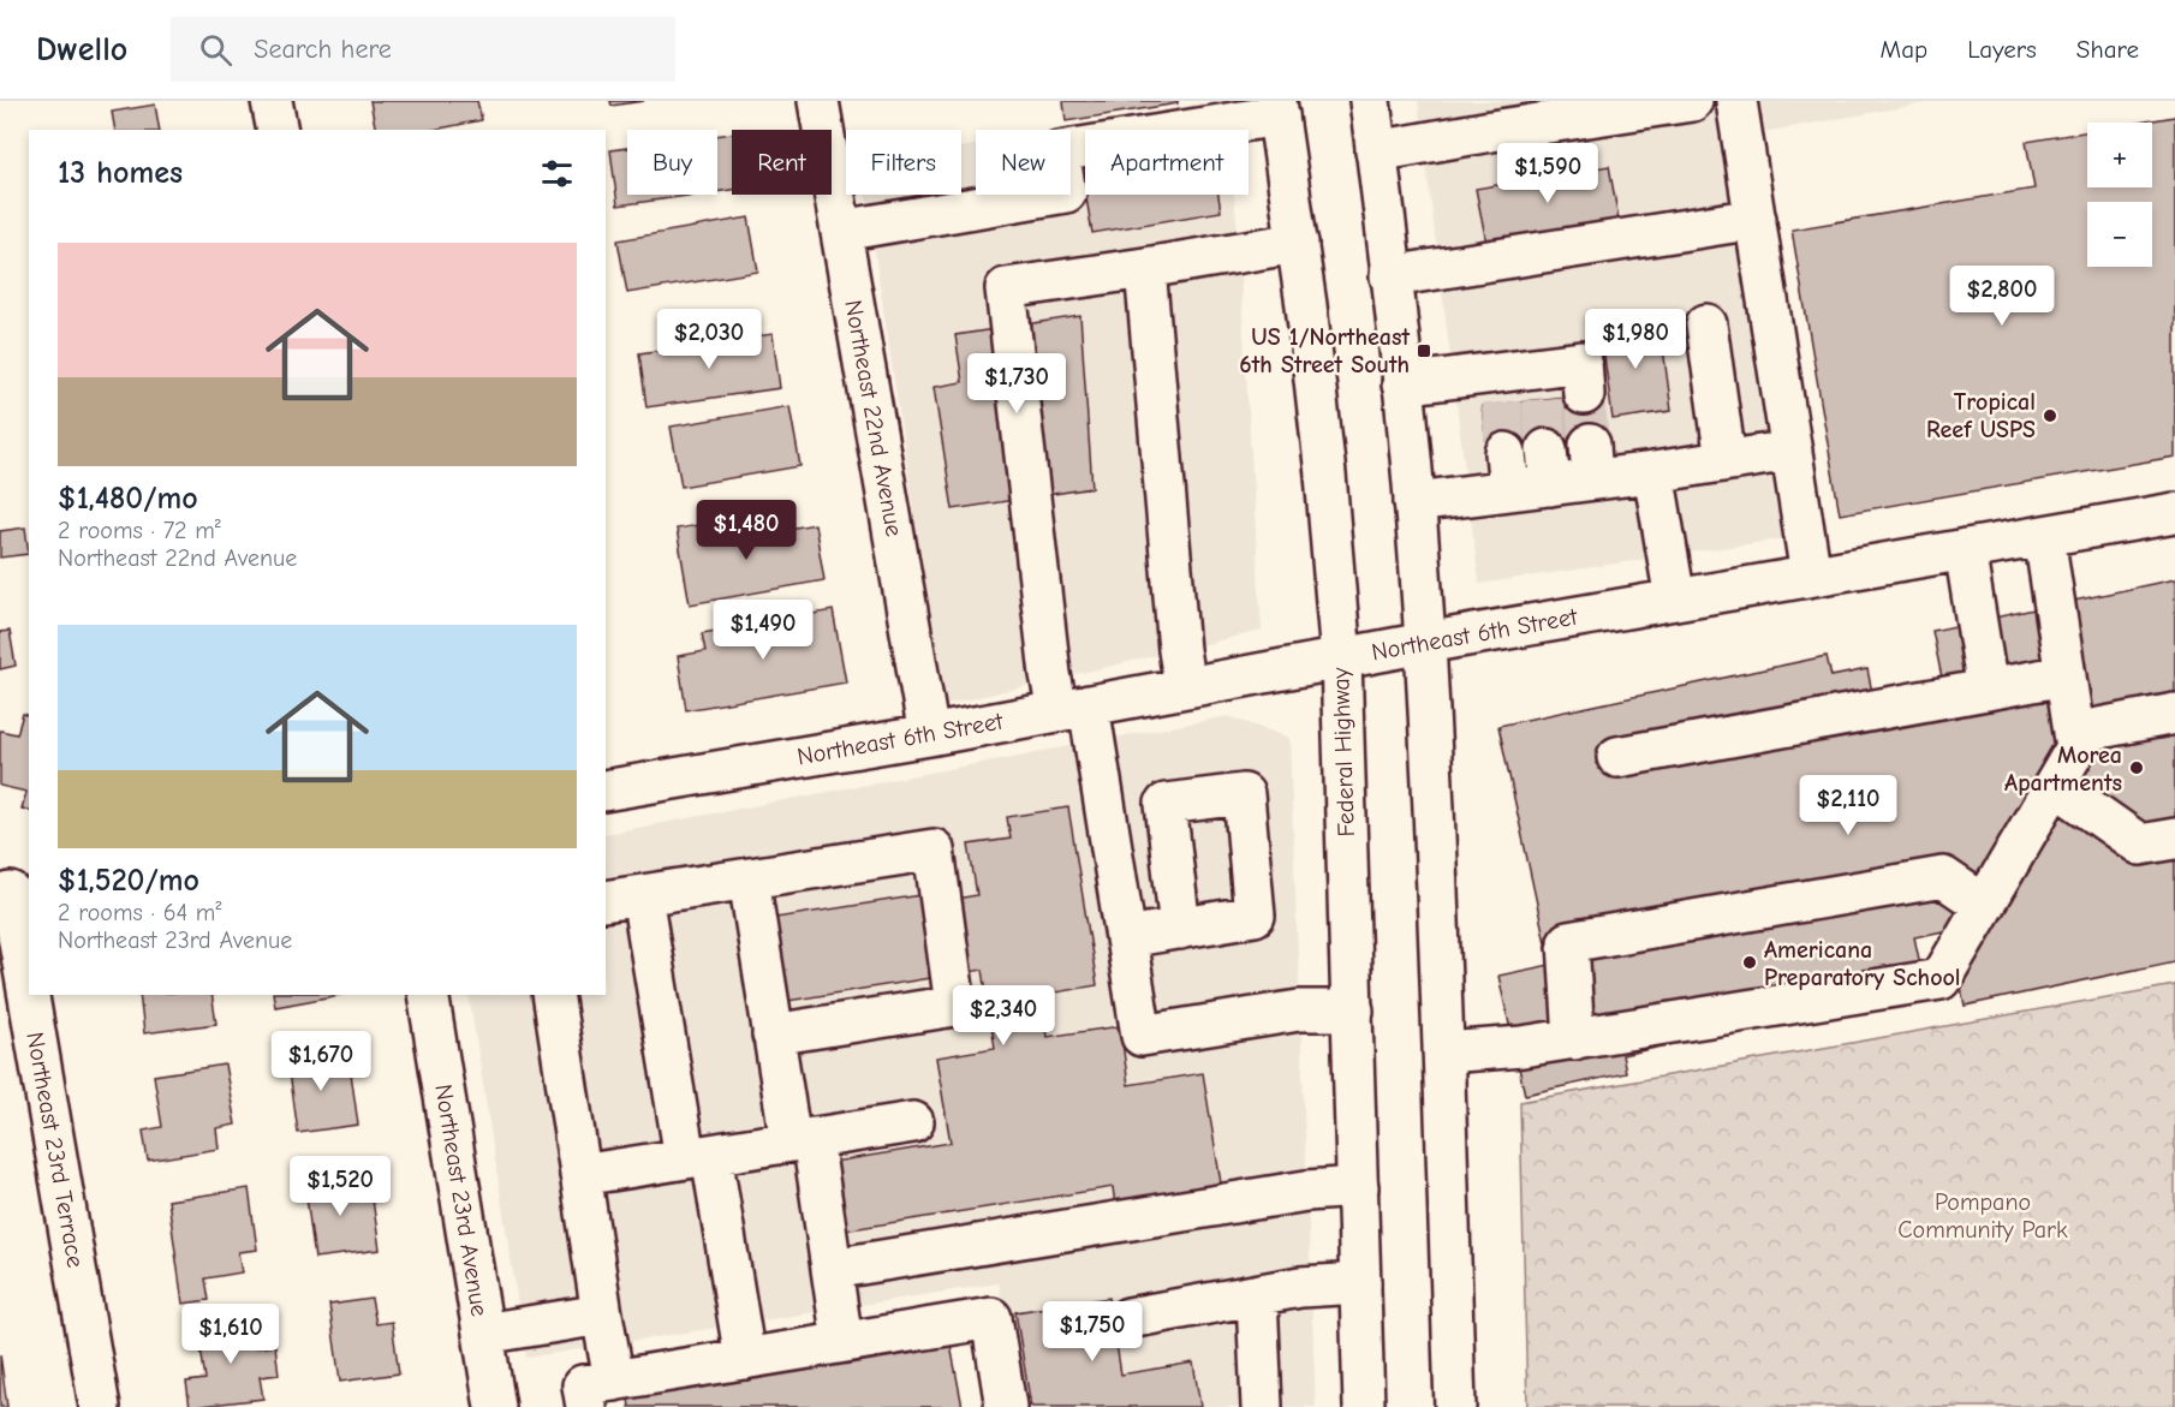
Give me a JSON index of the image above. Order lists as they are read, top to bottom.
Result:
{
  "streets": {
    "street": [
      "Northeast 22nd Avenue",
      "Northeast 6th Street",
      "Federal Highway",
      "Northeast 23rd Terrace",
      "Northeast 23rd Avenue"
    ]
  },
  "crossings": [
    ["Northeast 22nd Avenue", "Northeast 6th Street"],
    ["Northeast 6th Street", "Federal Highway"]
  ],
  "parks": ["Pompano Community Park"],
  "places": {
    "transit": ["US 1/Northeast 6th Street South"],
    "other": ["Tropical Reef USPS", "Morea Apartments", "Americana Preparatory School"]
  },
  "page": {
    "header": "Dwello",
    "search": "Search here",
    "nav": ["Map", "Layers", "Share"],
    "map_buttons": ["+", "−"],
    "chip": [
      "Buy",
      "Rent",
      "Filters",
      "New",
      "Apartment"
    ],
    "heading": "13 homes",
    "price": [
      "$1,590",
      "$2,800",
      "$2,030",
      "$1,980",
      "$1,730",
      "$1,480",
      "$1,490",
      "$2,110",
      "$2,340",
      "$1,670",
      "$1,520",
      "$1,750",
      "$1,610"
    ],
    "list": [
      {
        "name": "$1,480/mo",
        "note": "2 rooms · 72 m² · Northeast 22nd Avenue"
      },
      {
        "name": "$1,520/mo",
        "note": "2 rooms · 64 m² · Northeast 23rd Avenue"
      }
    ]
  }
}
